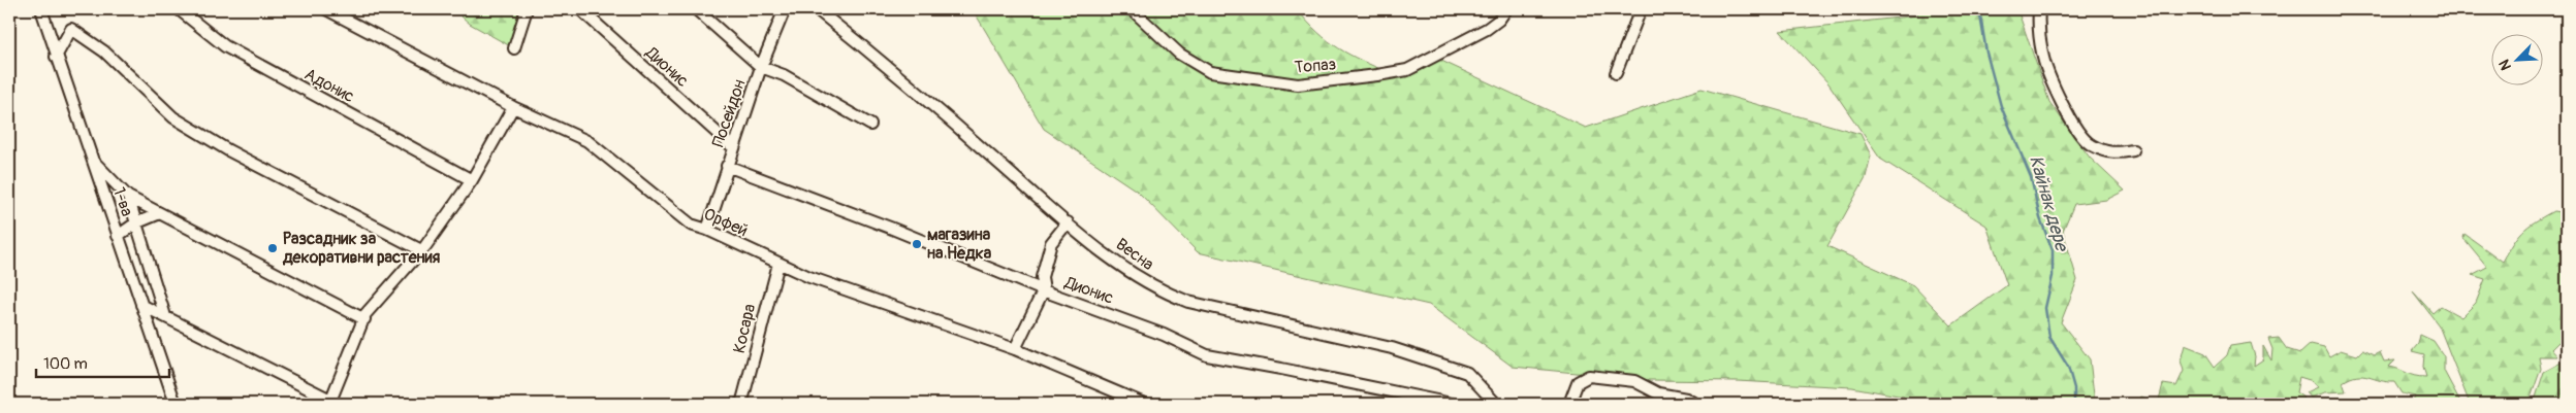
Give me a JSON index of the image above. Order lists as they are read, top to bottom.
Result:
{
  "streets": {
    "street": [
      "Топаз",
      "Дионис",
      "Адонис",
      "Посейдон",
      "1-ва",
      "Орфей",
      "Весна",
      "Косара"
    ]
  },
  "crossings": [
    ["Дионис", "Посейдон"],
    ["Посейдон", "Орфей"],
    ["Орфей", "Косара"]
  ],
  "water": ["Кайнак дере"],
  "places": ["магазина на Недка", "Разсадник за декоративни растения"],
  "scale_bar": "100 m",
  "north": "bottom left"
}
